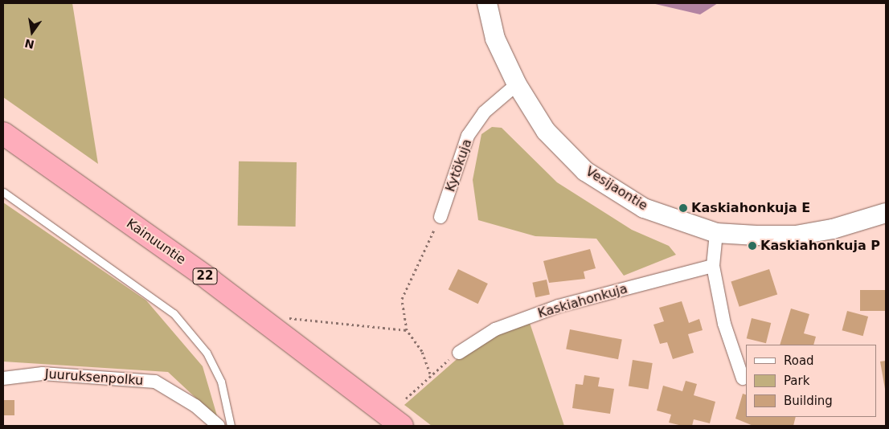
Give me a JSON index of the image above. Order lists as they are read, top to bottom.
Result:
{
  "streets": {
    "highway": ["Kainuuntie", "22"],
    "street": [
      "Kytökuja",
      "Vesijaontie",
      "Kaskiahonkuja",
      "Juuruksenpolku"
    ]
  },
  "crossings": [
    ["Kytökuja", "Vesijaontie"]
  ],
  "places": ["Kaskiahonkuja E", "Kaskiahonkuja P"],
  "legend": ["Road", "Park", "Building"],
  "north": "bottom"
}
